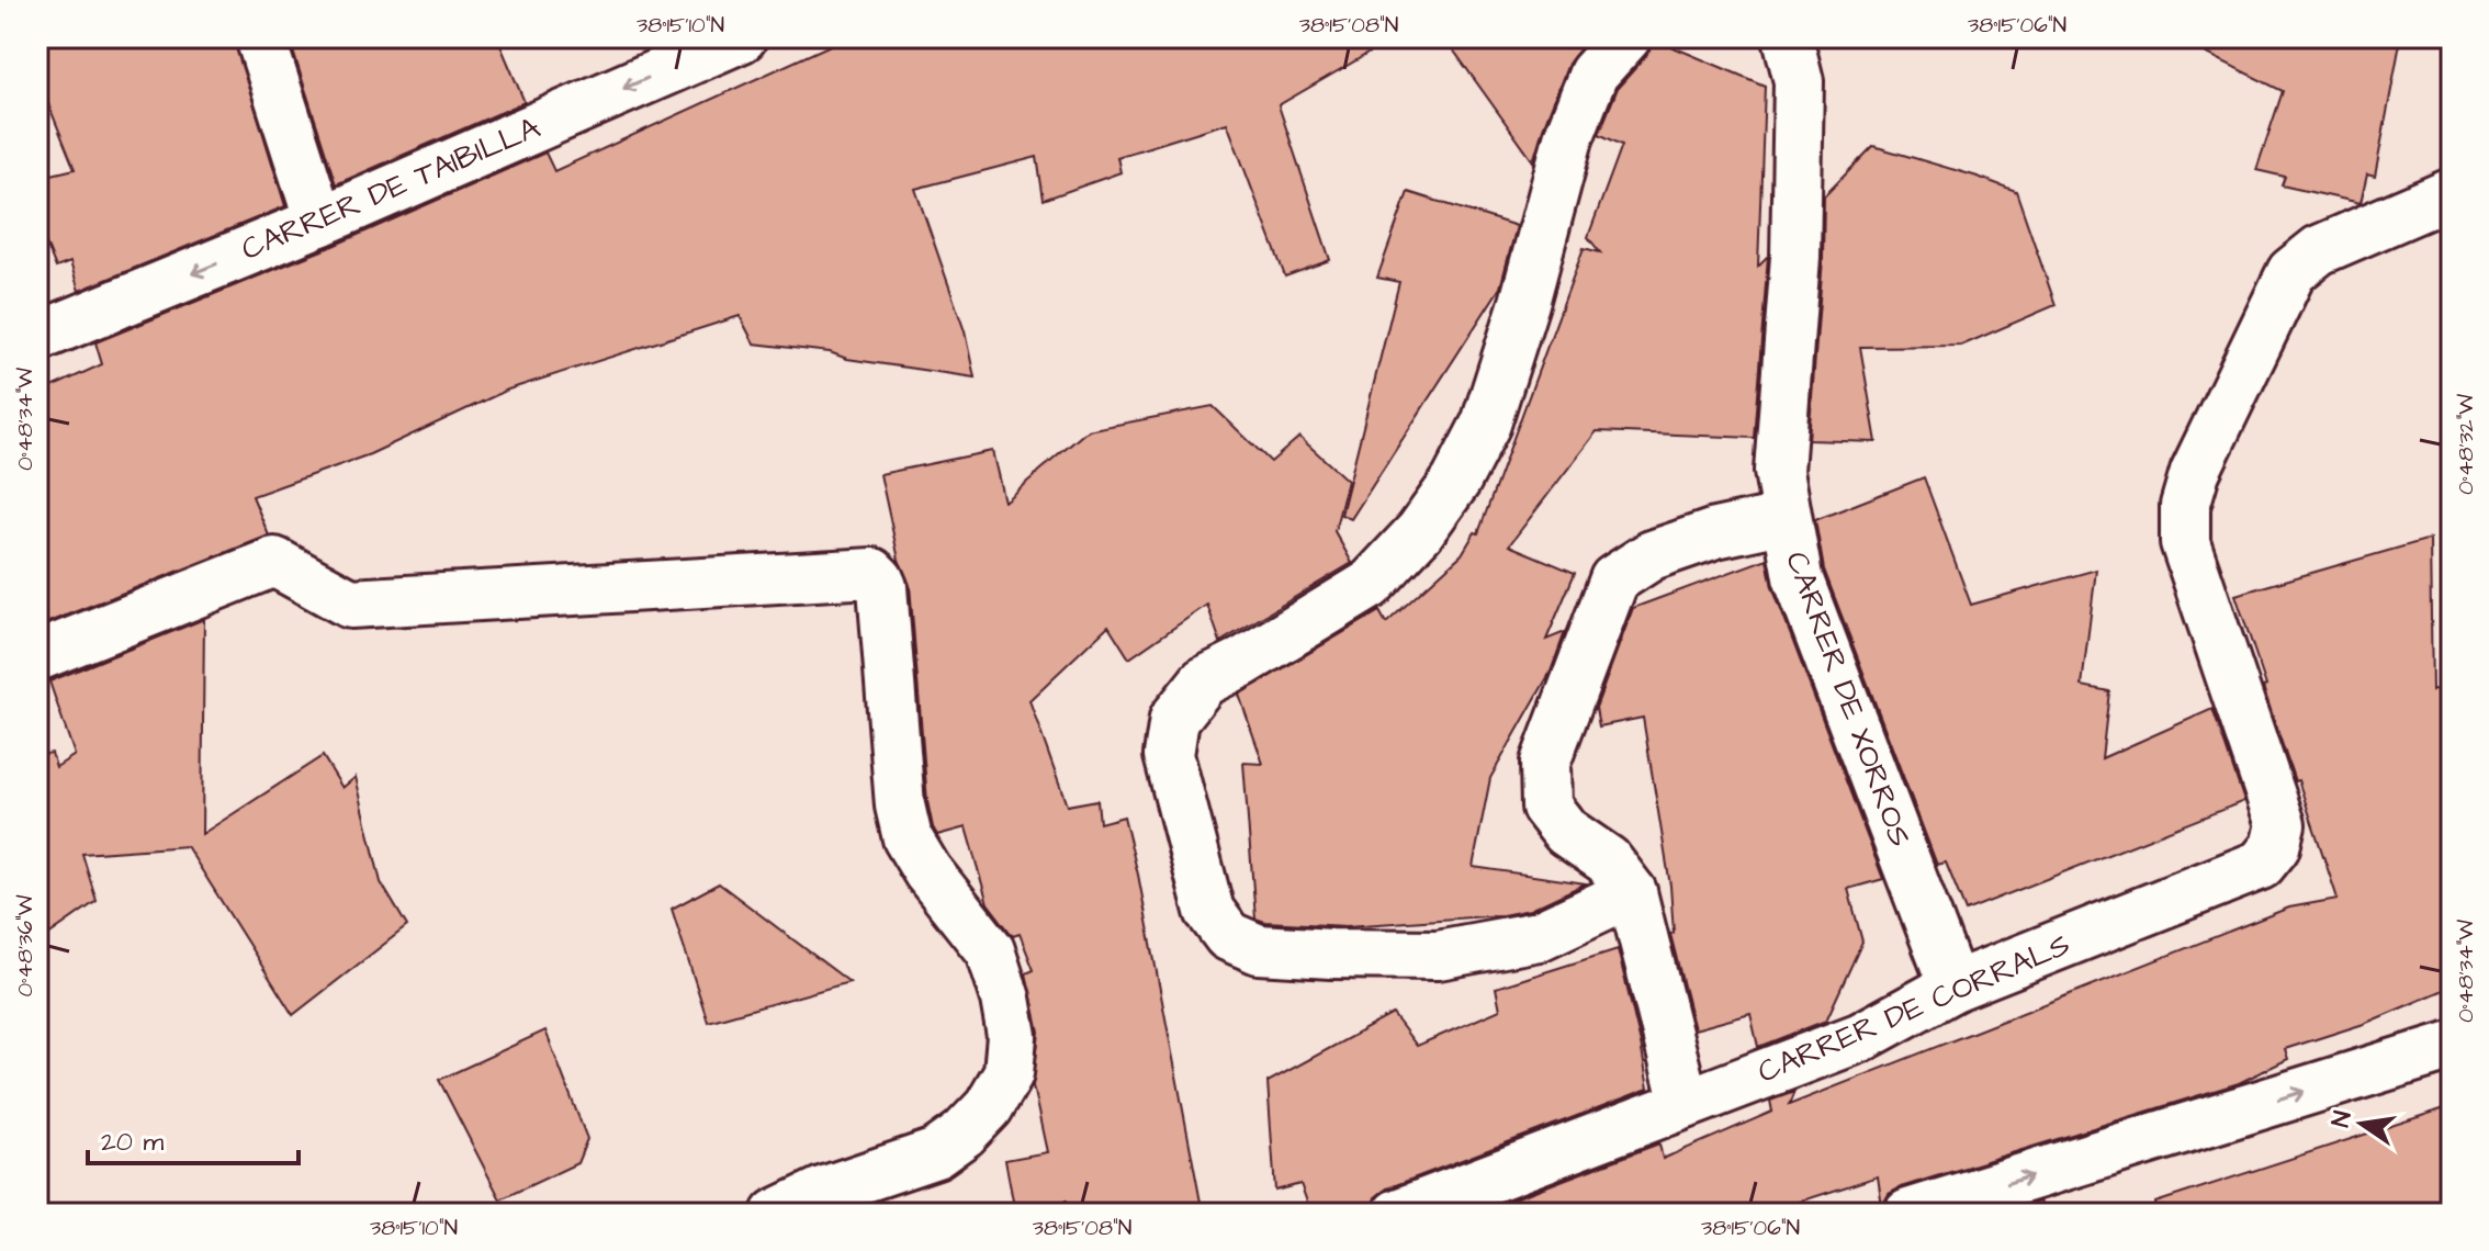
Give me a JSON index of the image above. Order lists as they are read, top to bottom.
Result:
{
  "streets": {
    "street": ["CARRER DE TAIBILLA", "CARRER DE XORROS", "CARRER DE CORRALS"]
  },
  "crossings": [
    ["CARRER DE XORROS", "CARRER DE CORRALS"]
  ],
  "one_way": ["CARRER DE TAIBILLA"],
  "scale_bar": "20 m",
  "north": "left",
  "coordinates": [
    "38°15'10\"N",
    "38°15'08\"N",
    "38°15'06\"N",
    "0°48'34\"W",
    "0°48'32\"W",
    "0°48'36\"W"
  ]
}
